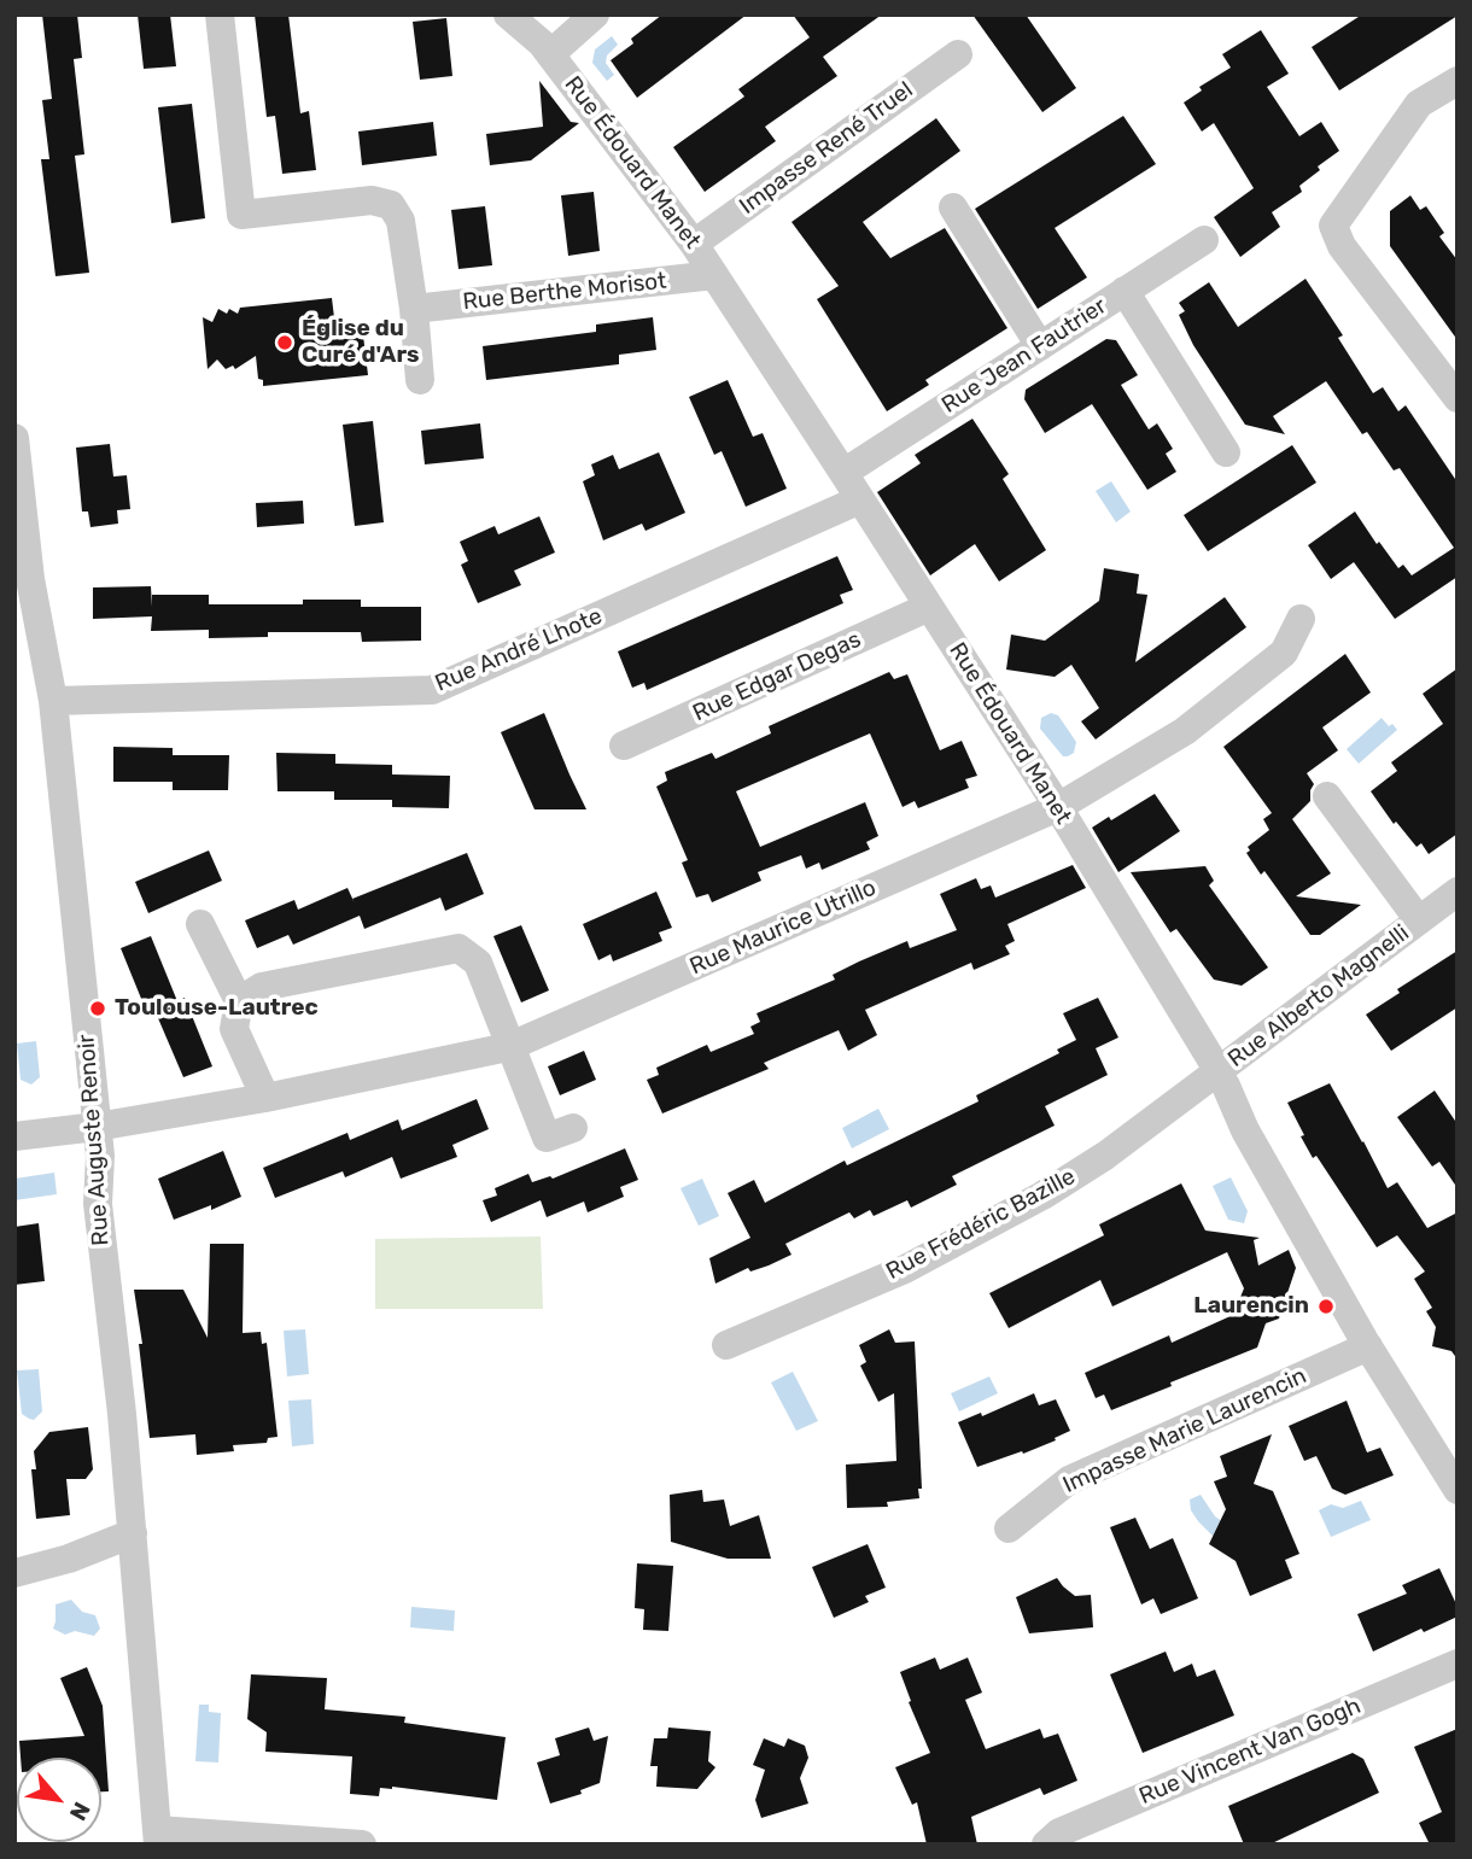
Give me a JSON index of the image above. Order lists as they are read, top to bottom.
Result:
{
  "streets": {
    "street": [
      "Impasse René Truel",
      "Rue Édouard Manet",
      "Rue Berthe Morisot",
      "Rue Jean Fautrier",
      "Rue André Lhote",
      "Rue Edgar Degas",
      "Rue Maurice Utrillo",
      "Rue Alberto Magnelli",
      "Rue Auguste Renoir",
      "Rue Frédéric Bazille",
      "Impasse Marie Laurencin",
      "Rue Vincent Van Gogh"
    ]
  },
  "crossings": [
    ["Impasse René Truel", "Rue Édouard Manet"],
    ["Rue Édouard Manet", "Rue Berthe Morisot"],
    ["Rue Édouard Manet", "Rue Jean Fautrier"],
    ["Rue Édouard Manet", "Rue André Lhote"],
    ["Rue Édouard Manet", "Rue Edgar Degas"],
    ["Rue Édouard Manet", "Rue Maurice Utrillo"],
    ["Rue Édouard Manet", "Rue Alberto Magnelli"],
    ["Rue Édouard Manet", "Rue Frédéric Bazille"],
    ["Rue Édouard Manet", "Impasse Marie Laurencin"],
    ["Rue André Lhote", "Rue Auguste Renoir"],
    ["Rue Maurice Utrillo", "Rue Auguste Renoir"],
    ["Rue Alberto Magnelli", "Rue Frédéric Bazille"]
  ],
  "places": ["Église du Curé d'Ars", "Toulouse-Lautrec", "Laurencin"],
  "north": "bottom right"
}
